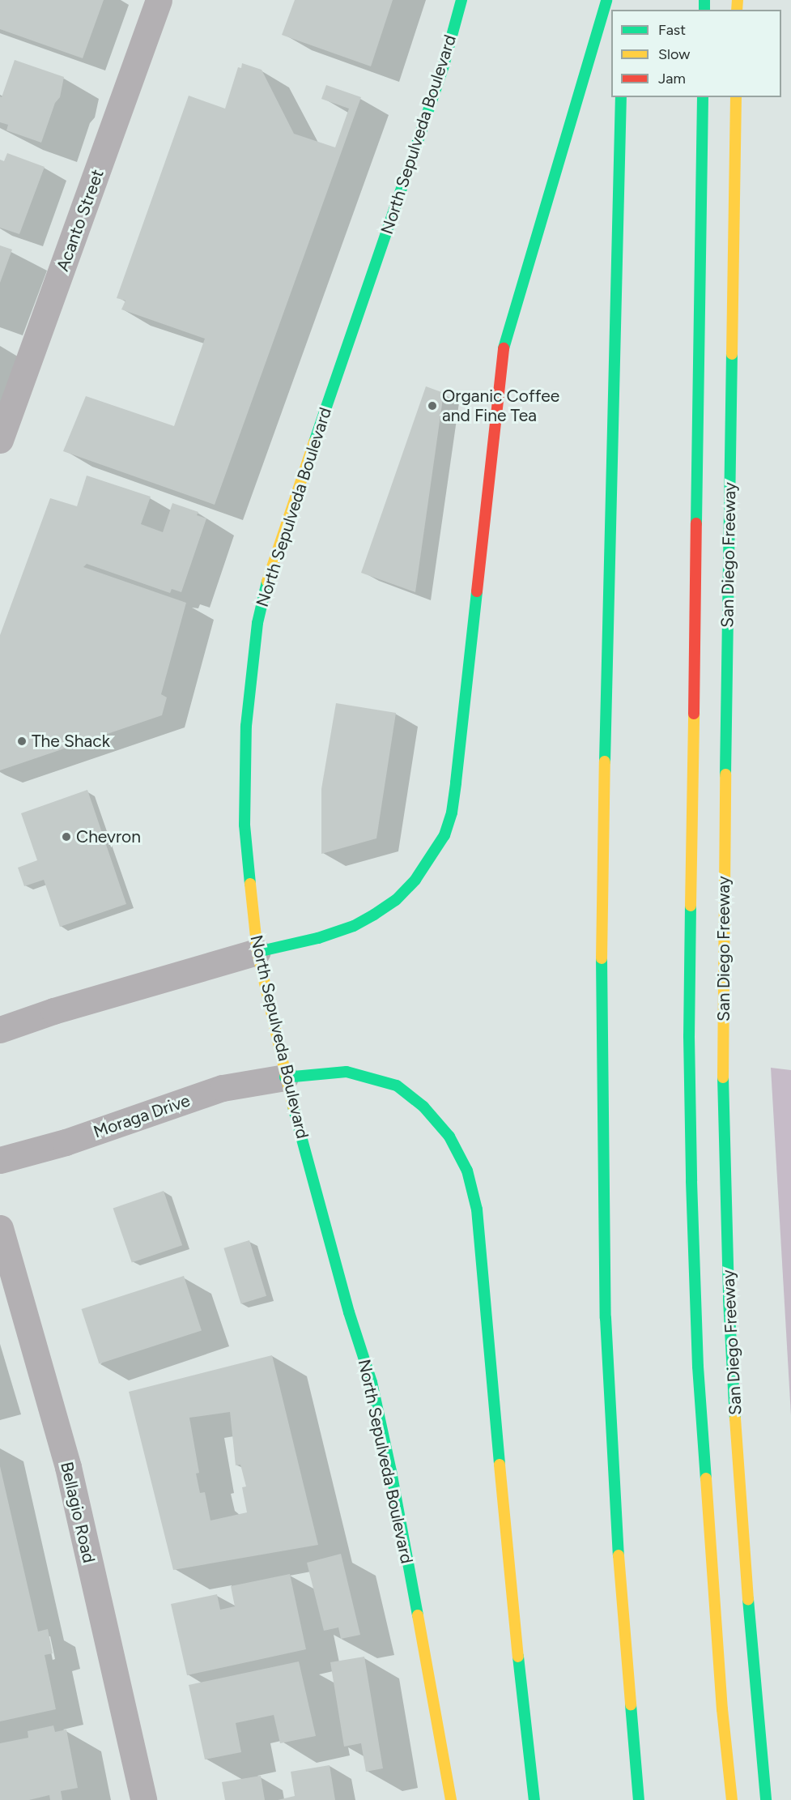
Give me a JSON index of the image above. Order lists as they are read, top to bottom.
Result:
{
  "streets": {
    "main road": ["North Sepulveda Boulevard", "San Diego Freeway"],
    "street": ["Acanto Street", "Moraga Drive", "Bellagio Road"]
  },
  "crossings": [
    ["North Sepulveda Boulevard", "Moraga Drive"]
  ],
  "places": ["Organic Coffee and Fine Tea", "The Shack", "Chevron"],
  "legend": ["Fast", "Slow", "Jam"]
}
